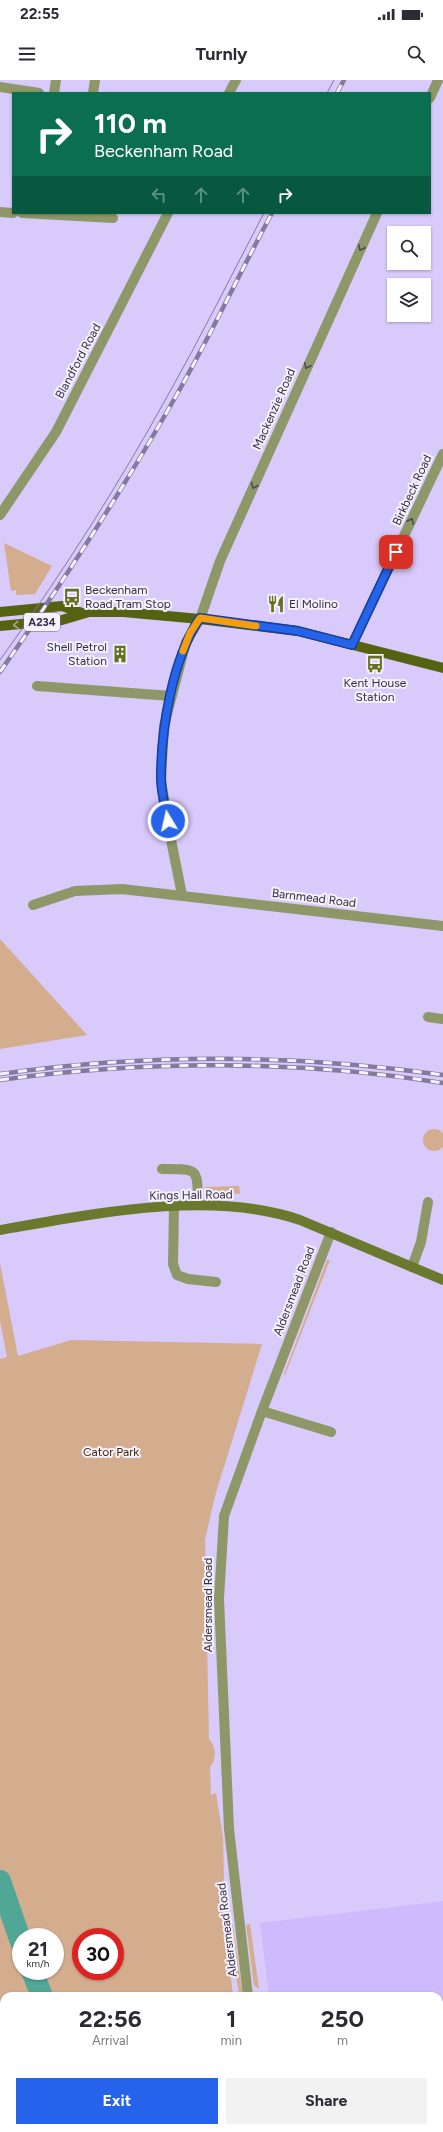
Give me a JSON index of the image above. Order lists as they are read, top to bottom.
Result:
{
  "streets": {
    "main road": ["A234"],
    "street": [
      "Blandford Road",
      "Mackenzie Road",
      "Birkbeck Road",
      "Barnmead Road",
      "Kings Hall Road",
      "Aldersmead Road"
    ]
  },
  "crossings": [
    ["Mackenzie Road", "A234"],
    ["Birkbeck Road", "A234"],
    ["Kings Hall Road", "Aldersmead Road"]
  ],
  "one_way": ["Mackenzie Road", "Birkbeck Road"],
  "parks": ["Cator Park"],
  "places": {
    "bus stop": ["Beckenham Road Tram Stop", "Kent House Station"],
    "restaurant": ["El Molino"],
    "building": ["Shell Petrol Station"]
  },
  "page": {
    "status": "22:55",
    "header": "Turnly",
    "turn": ["110 m", "Beckenham Road"],
    "speed": "21 km/h",
    "limit": "30",
    "eta": [
      "22:56",
      "Arrival",
      "1",
      "min",
      "250",
      "m"
    ],
    "buttons": ["Exit", "Share"]
  }
}
